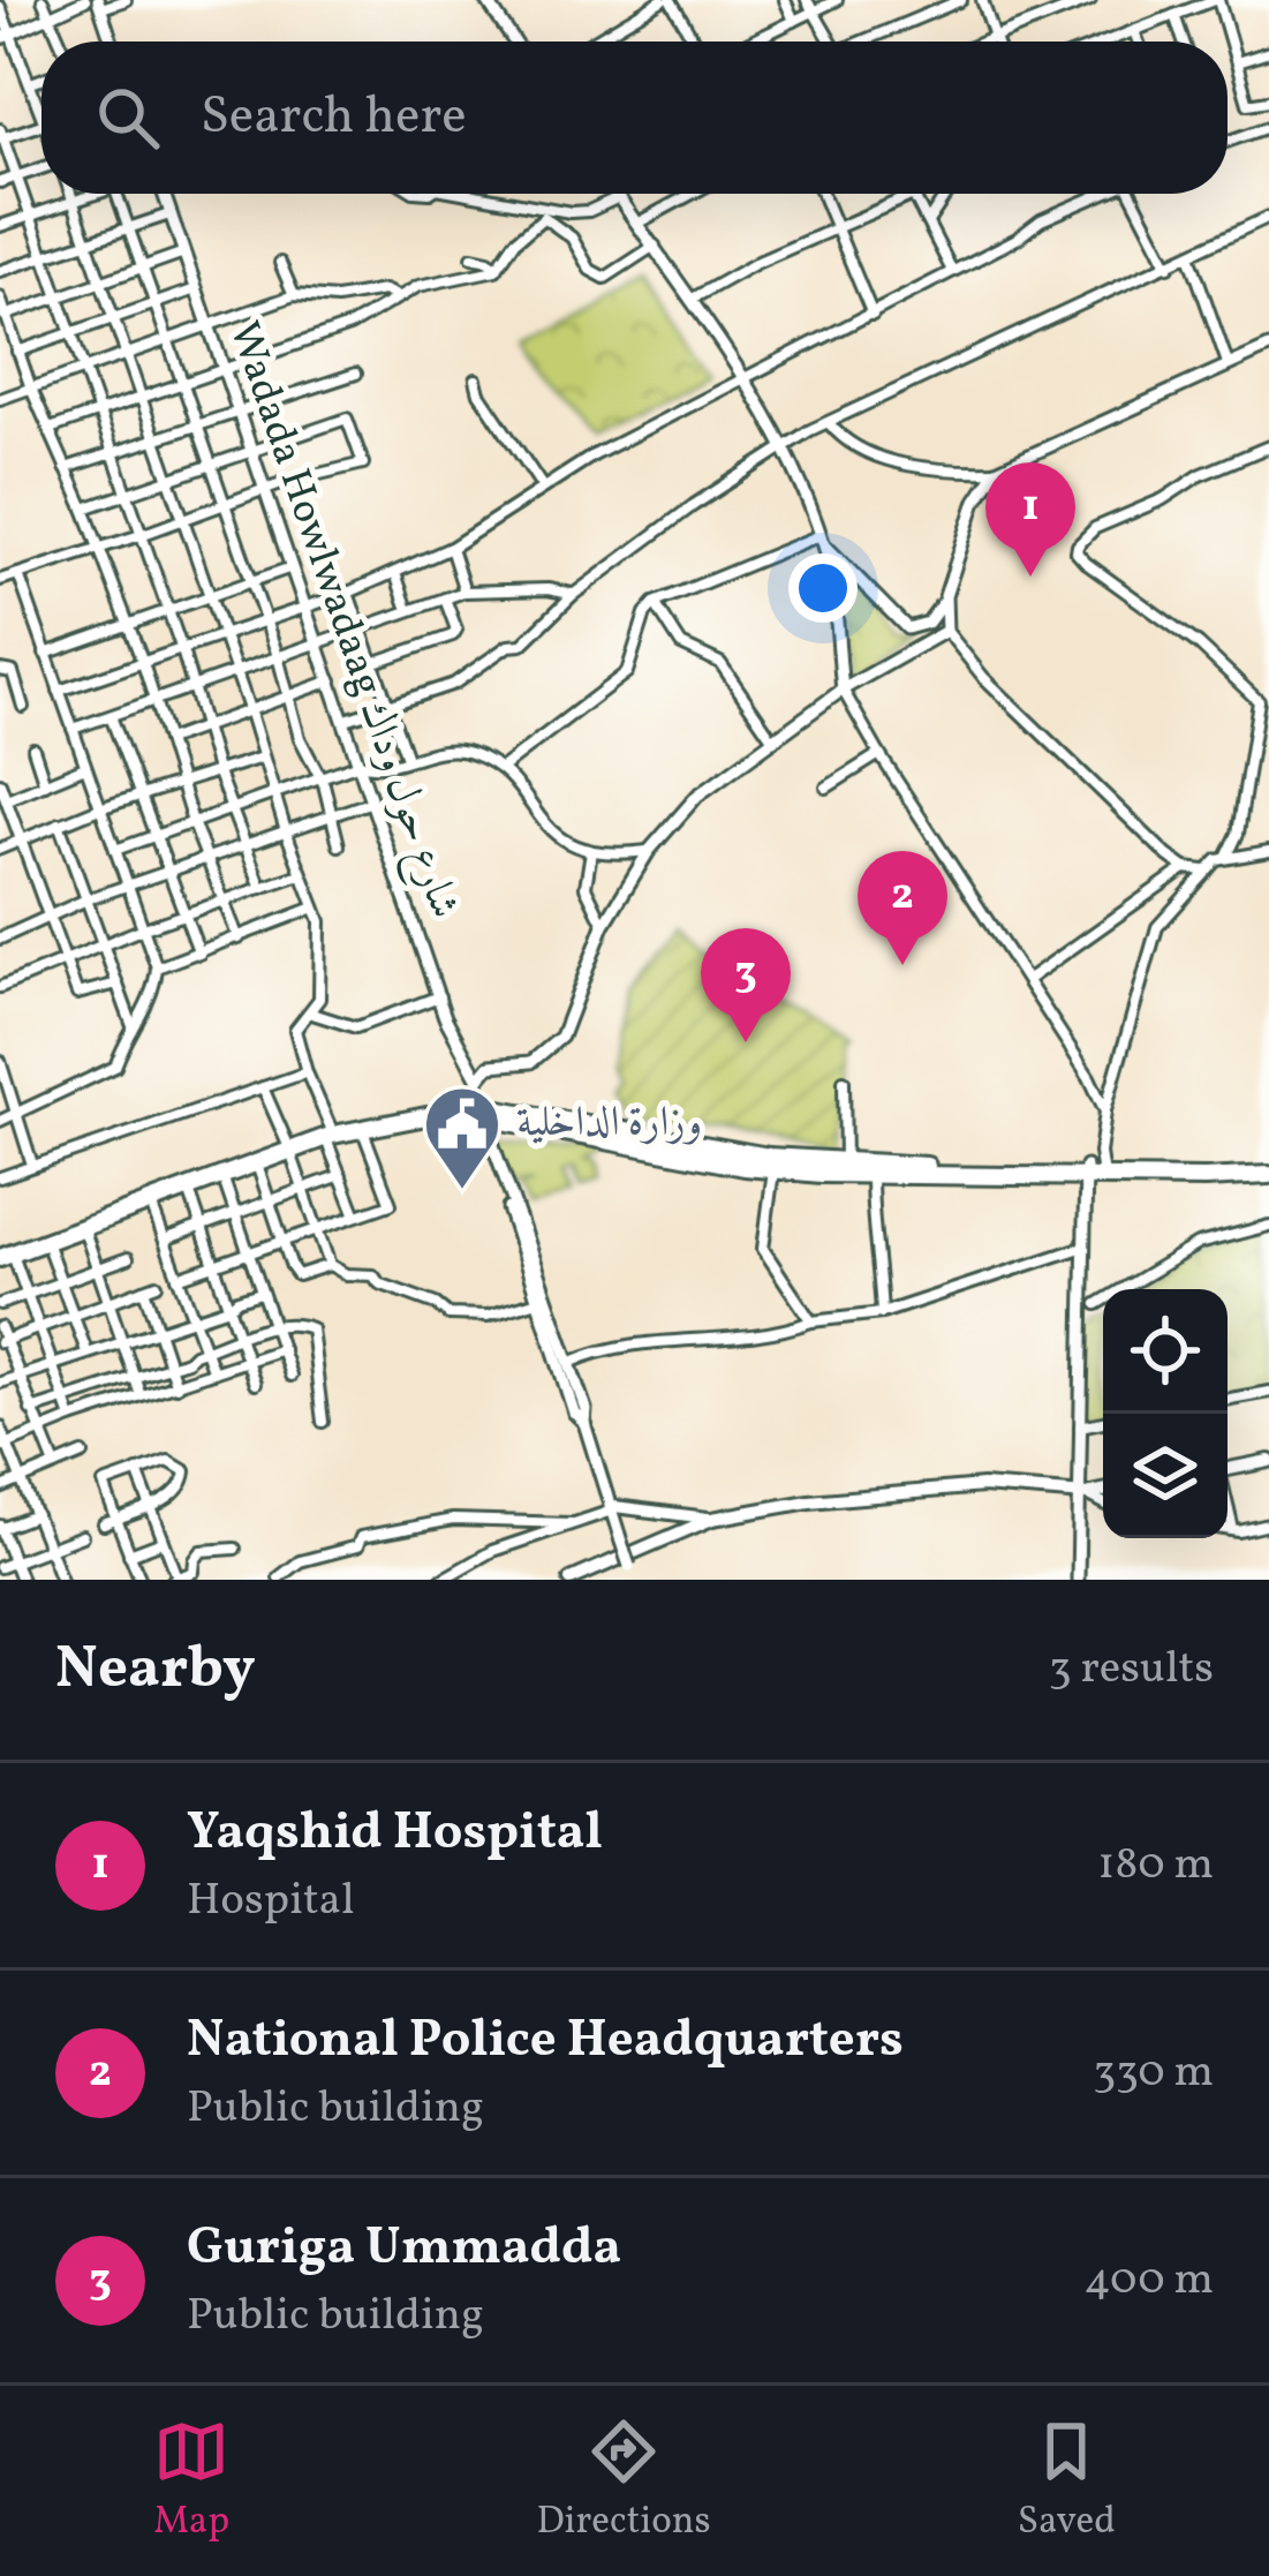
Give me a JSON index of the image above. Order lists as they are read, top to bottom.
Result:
{
  "streets": {
    "street": ["Wadada Howlwadaag شارع حول وداك"]
  },
  "places": {
    "public building": ["وزارة الداخلية"]
  },
  "page": {
    "search": "Search here",
    "pins": ["1", "2", "3"],
    "heading": ["Nearby", "3 results"],
    "list": [
      {
        "mark": "1",
        "name": "Yaqshid Hospital",
        "note": "Hospital",
        "value": "180 m"
      },
      {
        "mark": "2",
        "name": "National Police Headquarters",
        "note": "Public building",
        "value": "330 m"
      },
      {
        "mark": "3",
        "name": "Guriga Ummadda",
        "note": "Public building",
        "value": "400 m"
      }
    ],
    "nav": ["Map", "Directions", "Saved"]
  }
}
